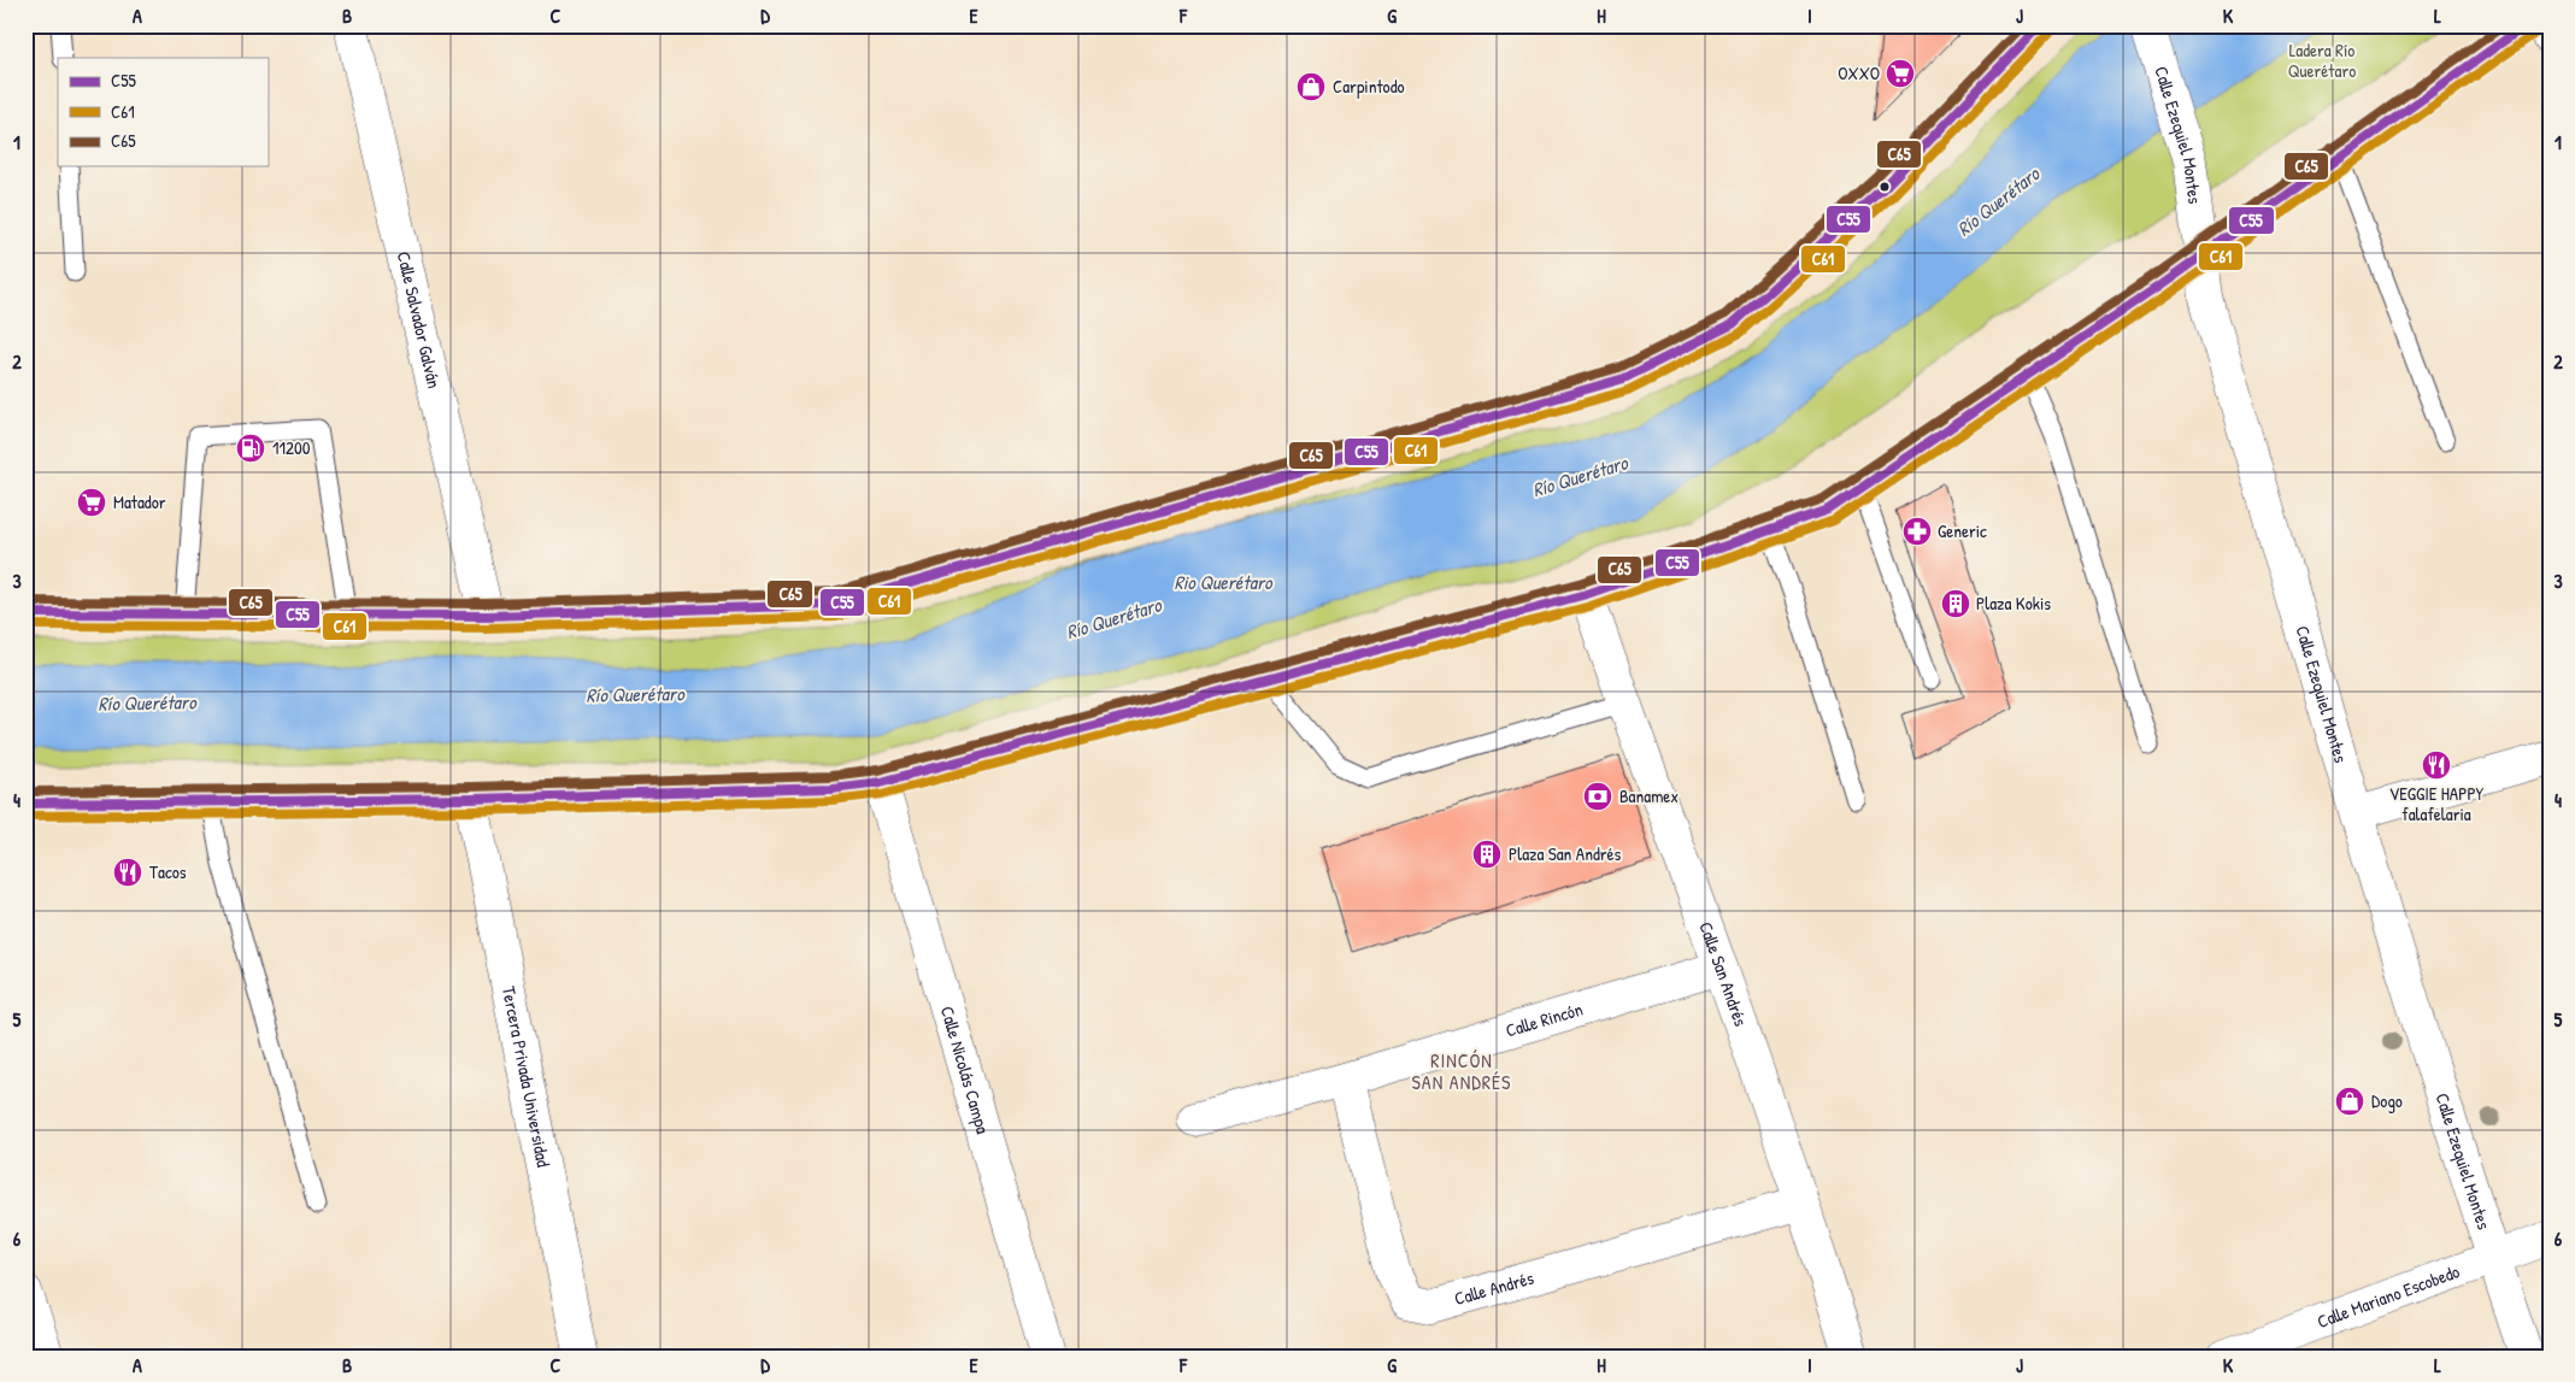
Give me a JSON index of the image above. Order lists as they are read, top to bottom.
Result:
{
  "streets": {
    "main road": [
      "Calle Ezequiel Montes",
      "Calle Salvador Galván",
      "Calle San Andrés",
      "Calle Rincón",
      "Calle Nicolás Campa",
      "Tercera Privada Universidad",
      "Calle Andrés",
      "Calle Mariano Escobedo"
    ]
  },
  "crossings": [
    ["Calle Ezequiel Montes", "Calle Mariano Escobedo"],
    ["Calle San Andrés", "Calle Rincón"],
    ["Calle San Andrés", "Calle Andrés"],
    ["Calle Rincón", "Calle Andrés"]
  ],
  "districts": ["RINCÓN SAN ANDRÉS"],
  "water": ["Río Querétaro", "Rio Querétaro"],
  "parks": ["Ladera Río Querétaro"],
  "places": {
    "supermarket": ["OXXO", "Matador"],
    "shop": ["Carpintodo", "Dogo"],
    "fuel station": ["11200"],
    "pharmacy": ["Generic"],
    "building": ["Plaza Kokis", "Plaza San Andrés"],
    "restaurant": ["VEGGIE HAPPY falafelaria", "Tacos"],
    "bank": ["Banamex"]
  },
  "lines": ["transit line C55", "transit line C65", "transit line C61"],
  "legend": ["C55", "C61", "C65"],
  "grid": {
    "columns": [
      "A",
      "B",
      "C",
      "D",
      "E",
      "F",
      "G",
      "H",
      "I",
      "J",
      "K",
      "L"
    ],
    "rows": [
      "1",
      "2",
      "3",
      "4",
      "5",
      "6"
    ]
  }
}
